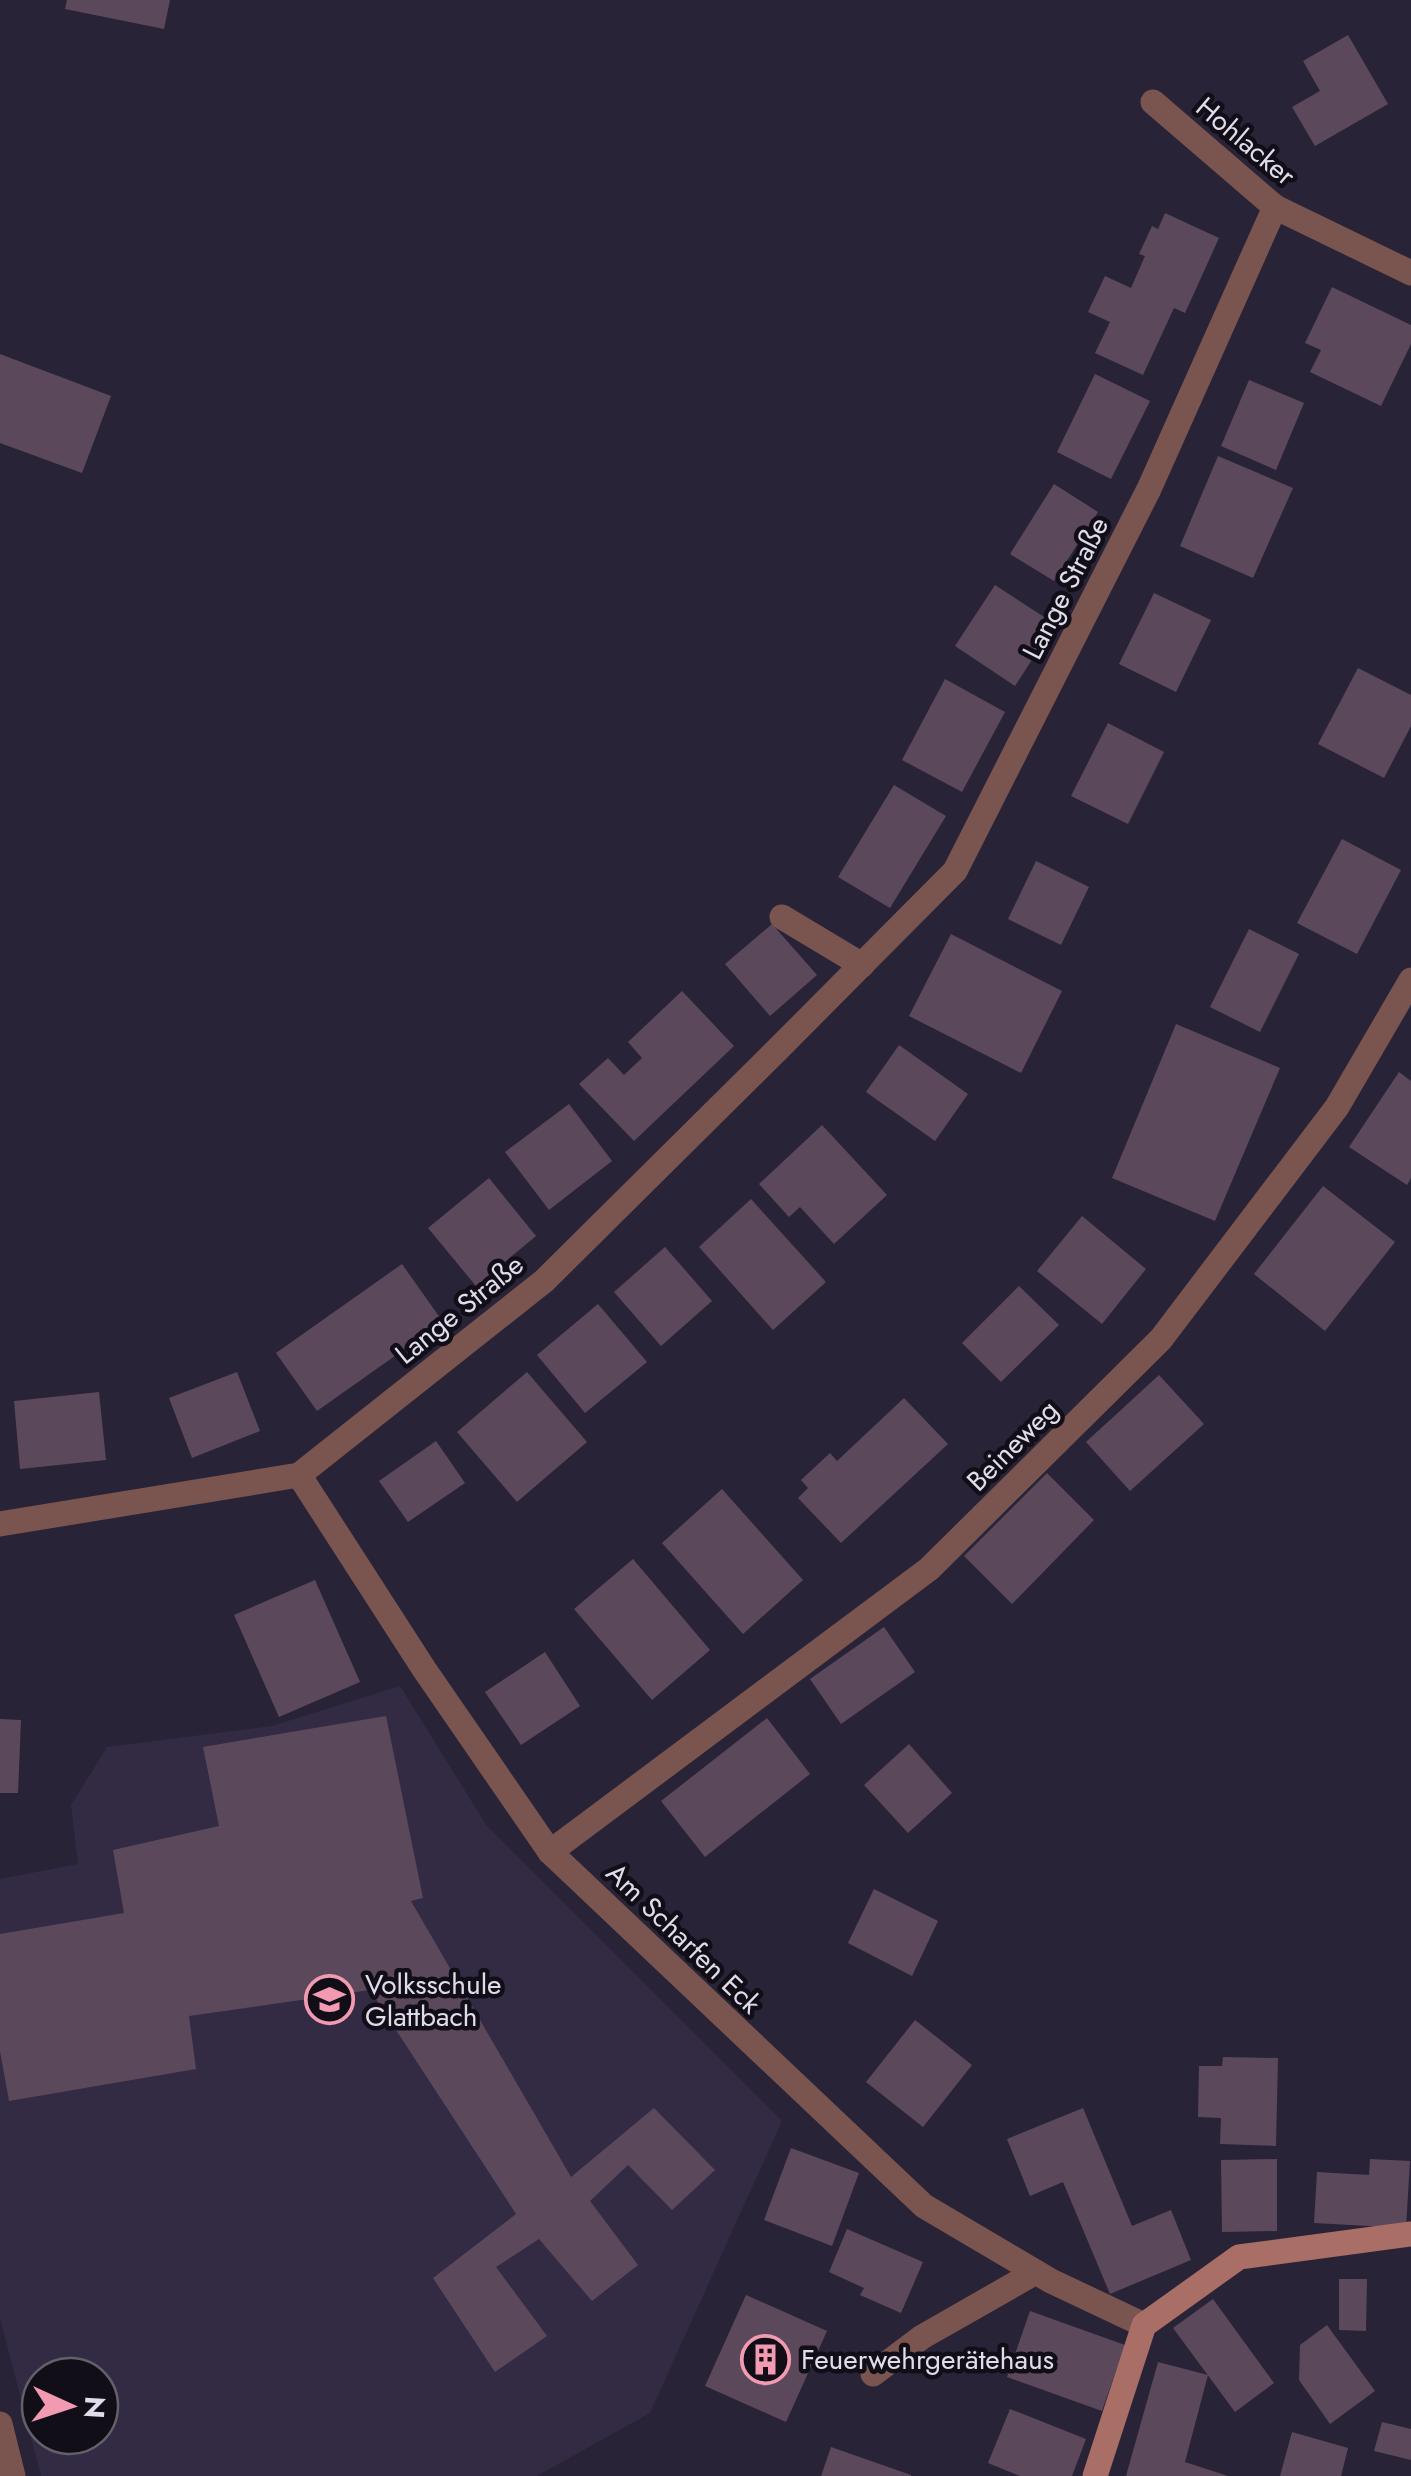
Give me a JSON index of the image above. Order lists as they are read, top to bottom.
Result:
{
  "streets": {
    "street": [
      "Hohlacker",
      "Lange Straße",
      "Beineweg",
      "Am Scharfen Eck"
    ]
  },
  "crossings": [
    ["Hohlacker", "Lange Straße"],
    ["Lange Straße", "Am Scharfen Eck"],
    ["Beineweg", "Am Scharfen Eck"]
  ],
  "places": {
    "school or university": ["Volksschule Glattbach"],
    "building": ["Feuerwehrgerätehaus"]
  },
  "north": "right"
}
